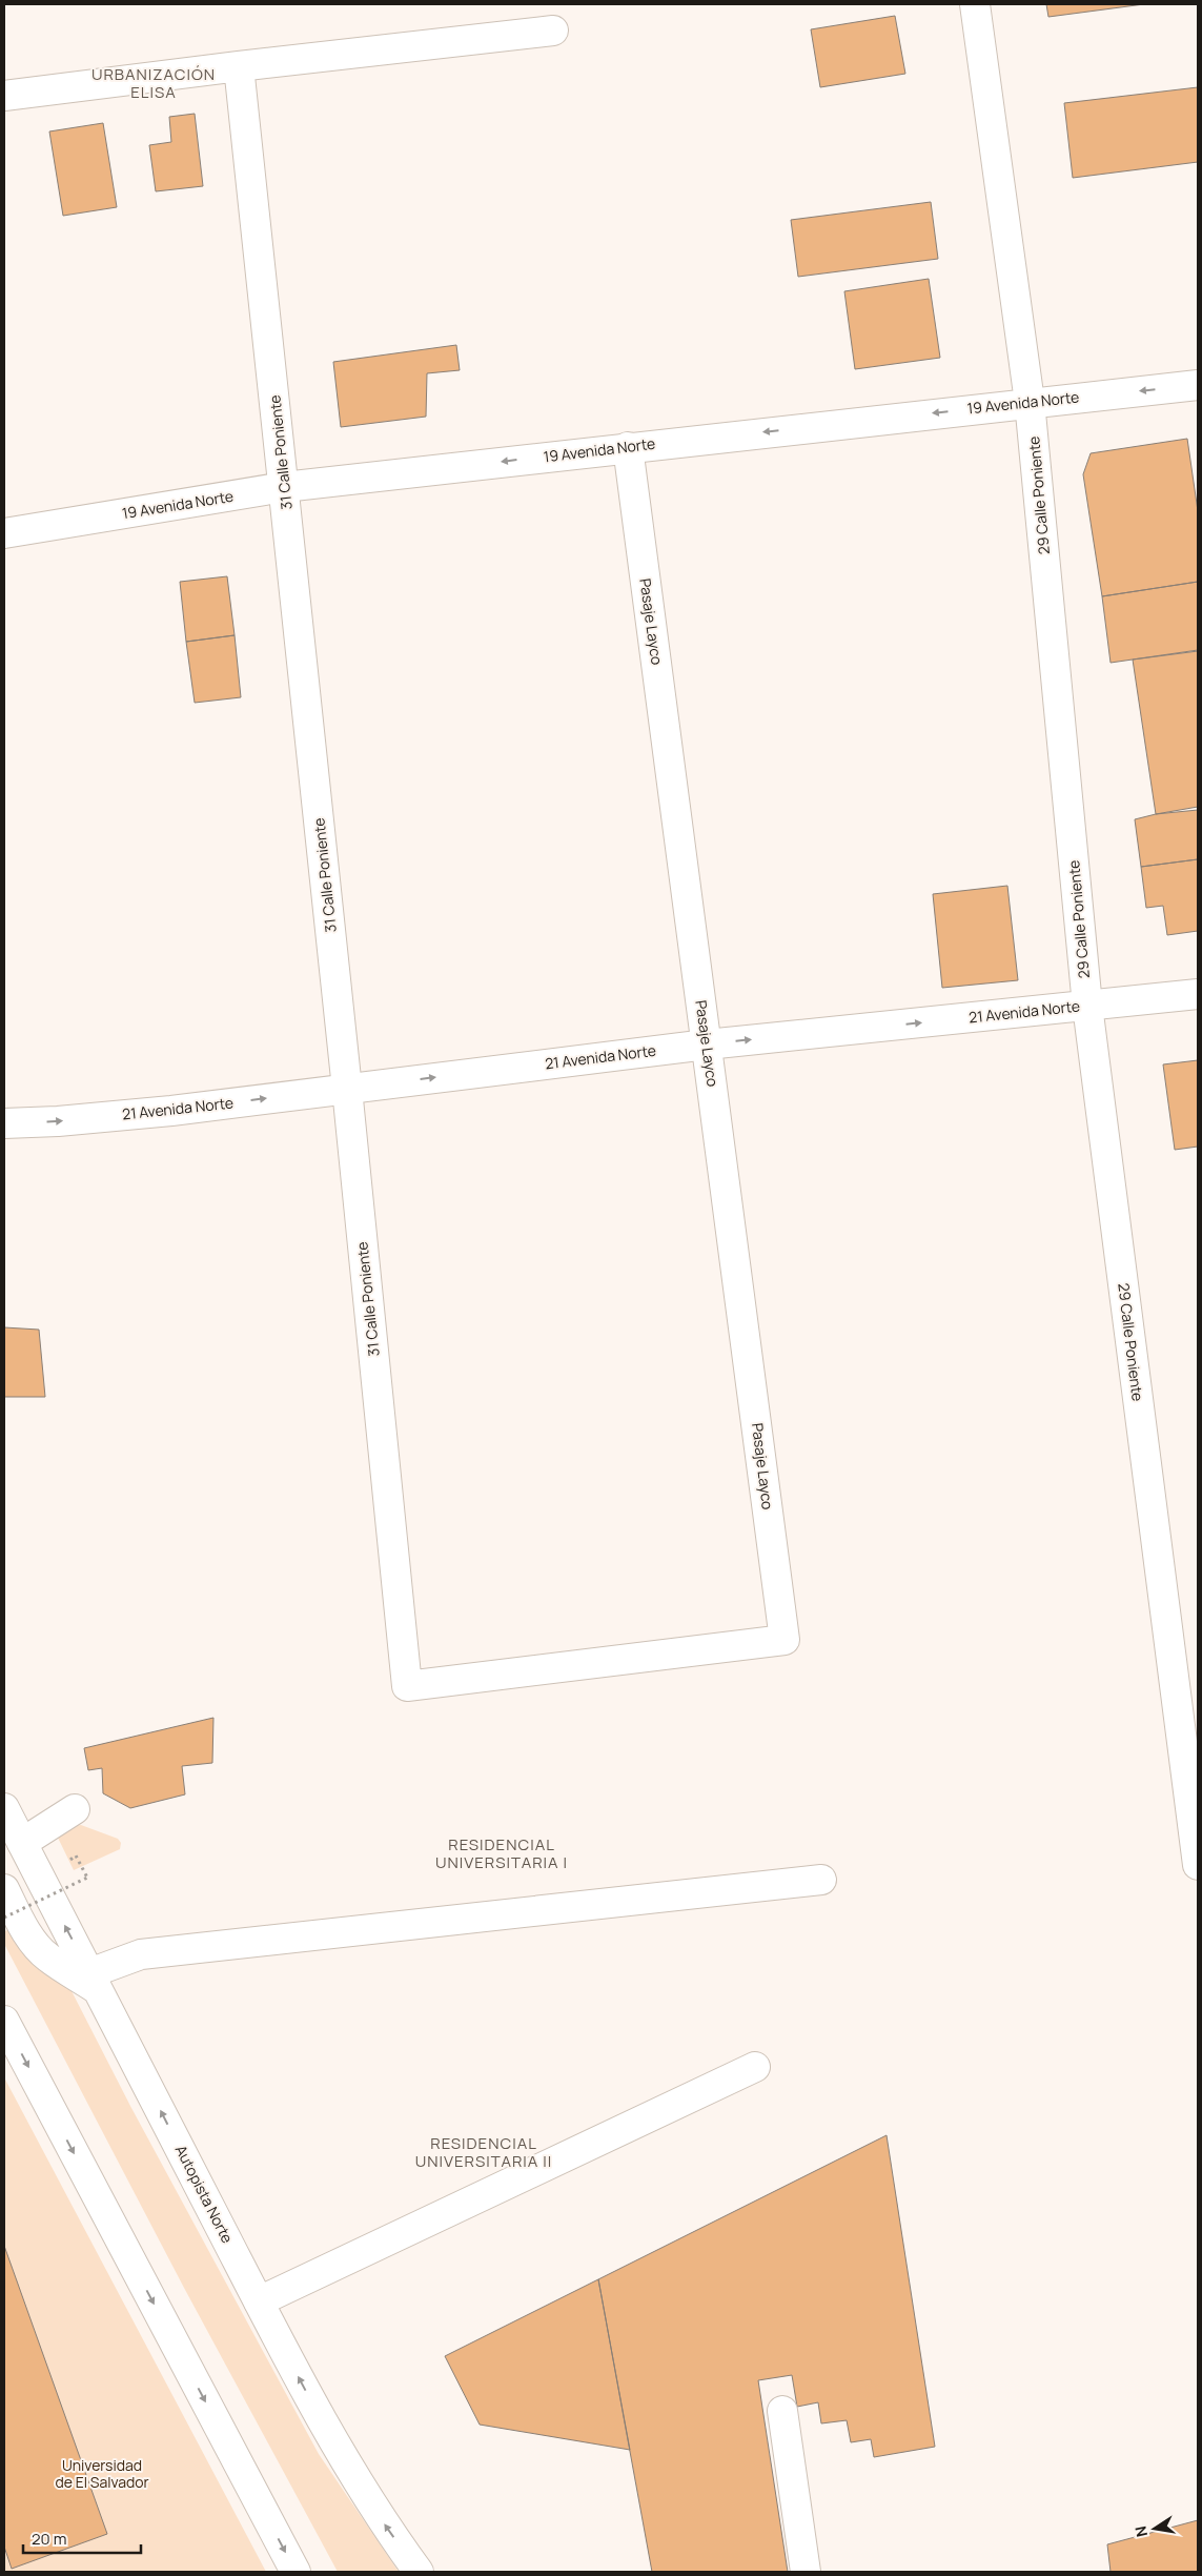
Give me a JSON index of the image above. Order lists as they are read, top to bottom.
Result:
{
  "streets": {
    "street": [
      "19 Avenida Norte",
      "31 Calle Poniente",
      "29 Calle Poniente",
      "Pasaje Layco",
      "21 Avenida Norte",
      "Autopista Norte"
    ]
  },
  "crossings": [
    ["19 Avenida Norte", "31 Calle Poniente"],
    ["19 Avenida Norte", "29 Calle Poniente"],
    ["19 Avenida Norte", "Pasaje Layco"],
    ["31 Calle Poniente", "Pasaje Layco"],
    ["31 Calle Poniente", "21 Avenida Norte"],
    ["29 Calle Poniente", "21 Avenida Norte"],
    ["Pasaje Layco", "21 Avenida Norte"]
  ],
  "one_way": ["19 Avenida Norte", "21 Avenida Norte"],
  "districts": ["URBANIZACIÓN ELISA", "RESIDENCIAL UNIVERSITARIA I", "RESIDENCIAL UNIVERSITARIA II"],
  "parks": ["Universidad de El Salvador"],
  "scale_bar": "20 m",
  "north": "left"
}
